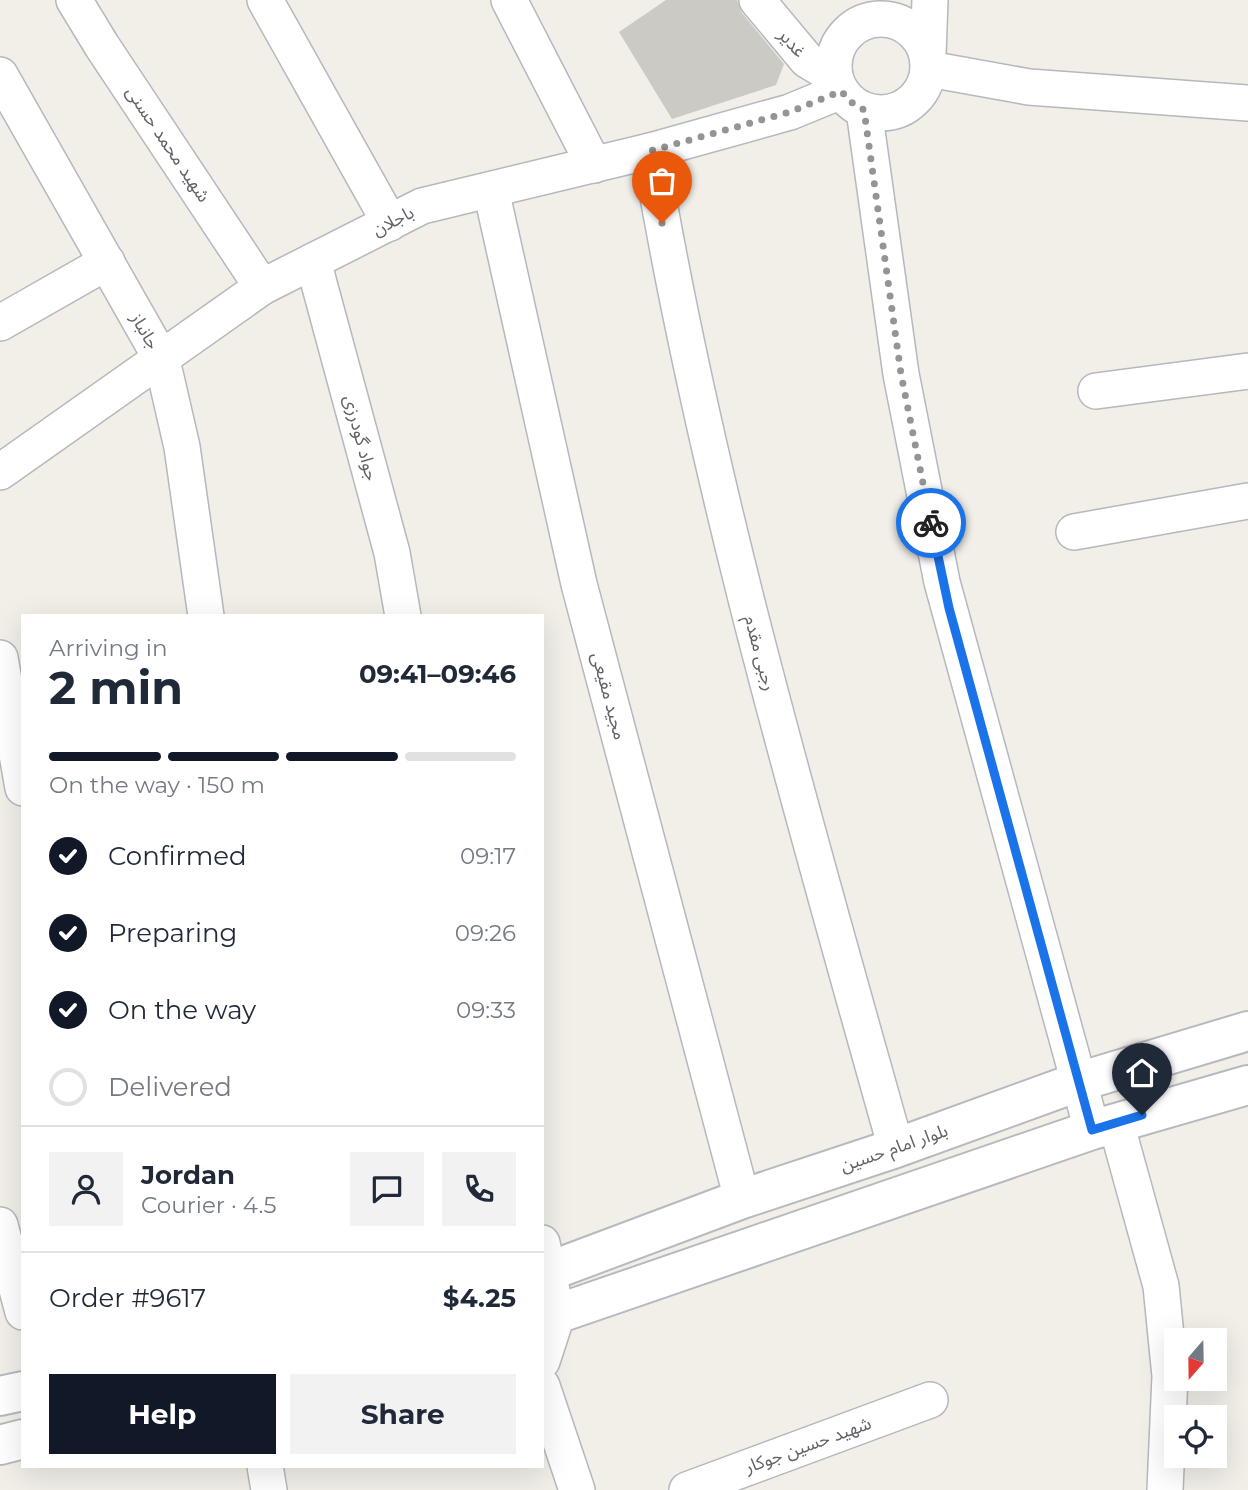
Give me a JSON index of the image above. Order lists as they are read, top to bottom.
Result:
{
  "streets": {
    "main road": ["بلوار امام حسین"],
    "street": [
      "غدیر",
      "شهید محمد حسنی",
      "باجلان",
      "جانباز",
      "جواد گودرزی",
      "رجبی مقدم",
      "مجید مقیعی",
      "شهید حسین جوکار"
    ]
  },
  "crossings": [
    ["غدیر", "باجلان"],
    ["شهید محمد حسنی", "باجلان"],
    ["باجلان", "جانباز"],
    ["باجلان", "جواد گودرزی"],
    ["باجلان", "رجبی مقدم"],
    ["باجلان", "مجید مقیعی"],
    ["رجبی مقدم", "بلوار امام حسین"],
    ["مجید مقیعی", "بلوار امام حسین"]
  ],
  "north": "bottom",
  "page": {
    "heading": ["2 min", "Arriving in", "09:41–09:46"],
    "panel": [
      "Jordan",
      "Courier · 4.5",
      "Order #9617",
      "$4.25"
    ],
    "bar": "On the way · 150 m",
    "list": [
      ["Confirmed", "09:17"],
      ["Preparing", "09:26"],
      ["On the way", "09:33"],
      "Delivered"
    ],
    "buttons": ["Help", "Share"]
  }
}
